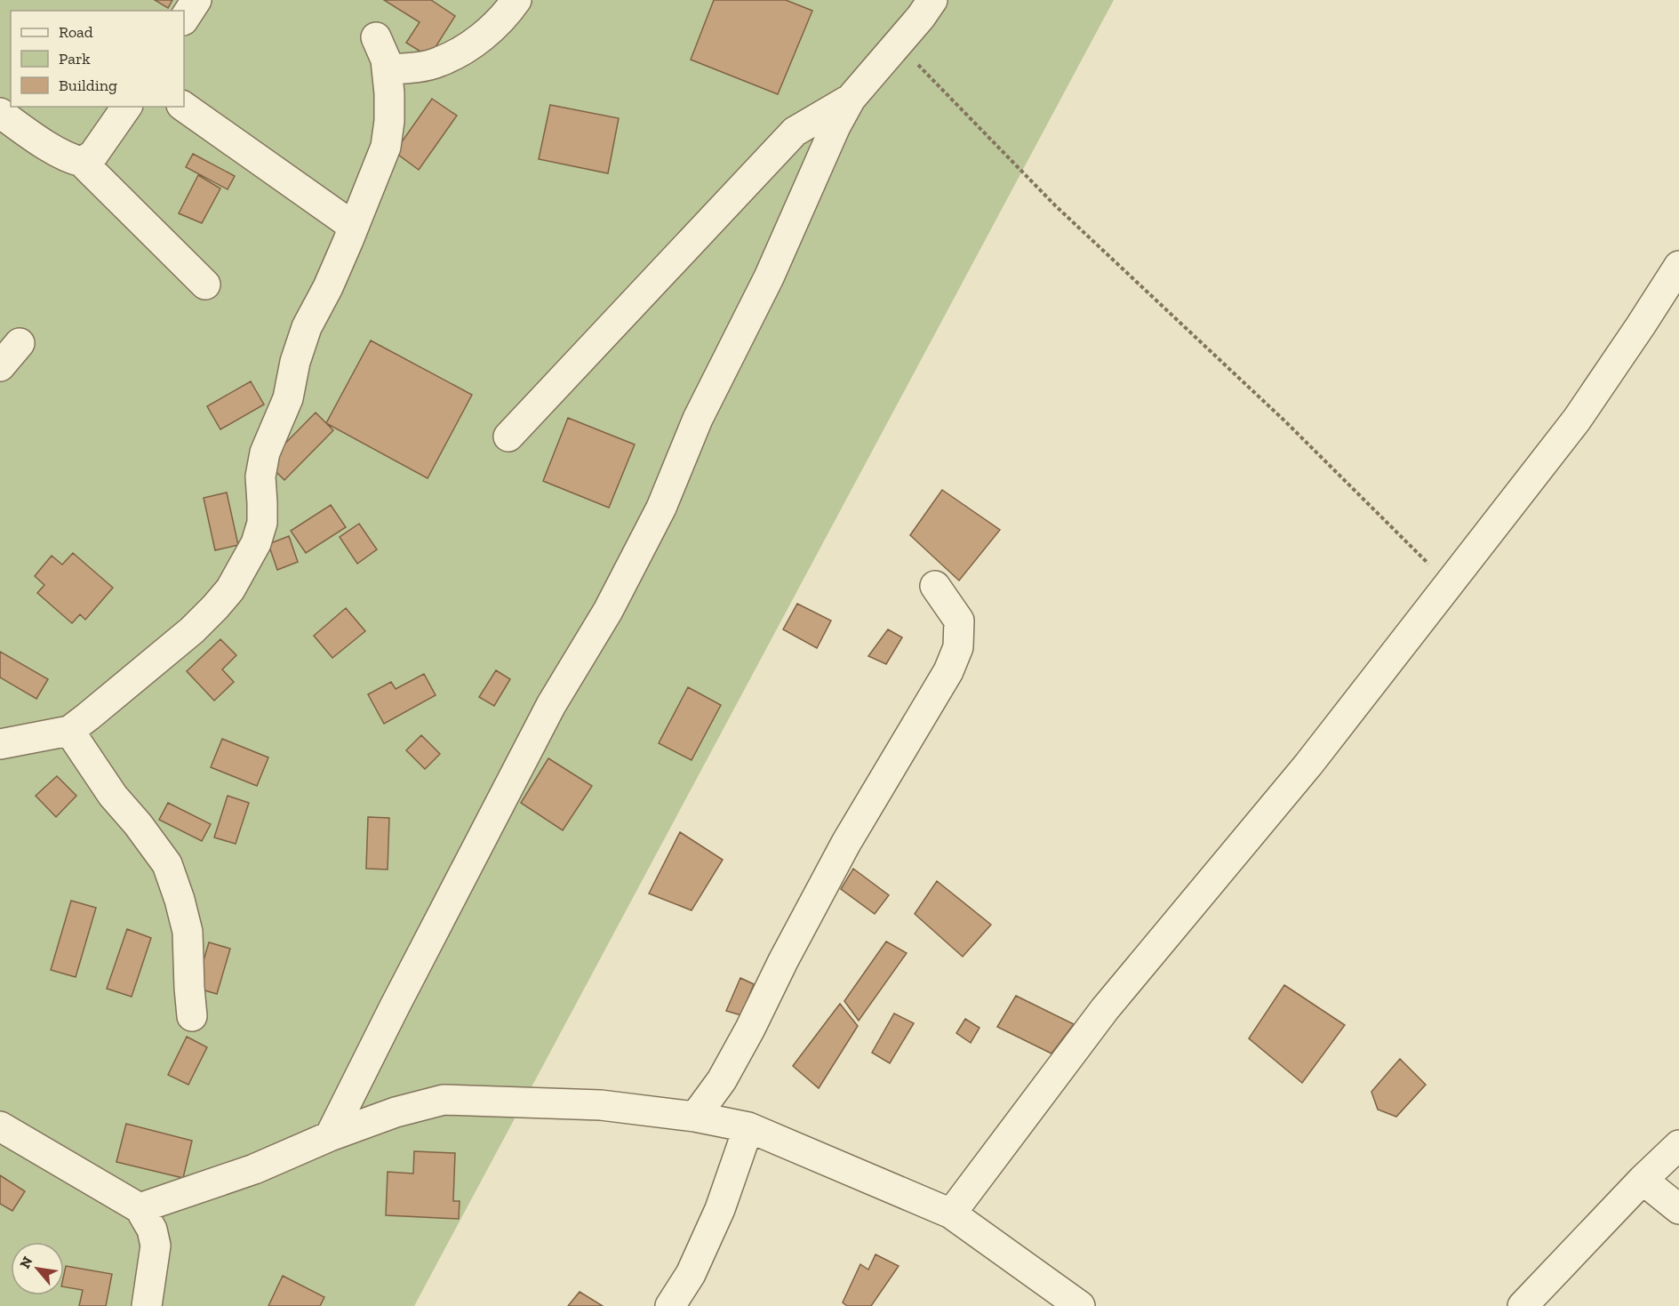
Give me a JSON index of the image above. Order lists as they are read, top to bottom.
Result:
{
  "legend": ["Road", "Park", "Building"],
  "north": "top left"
}
